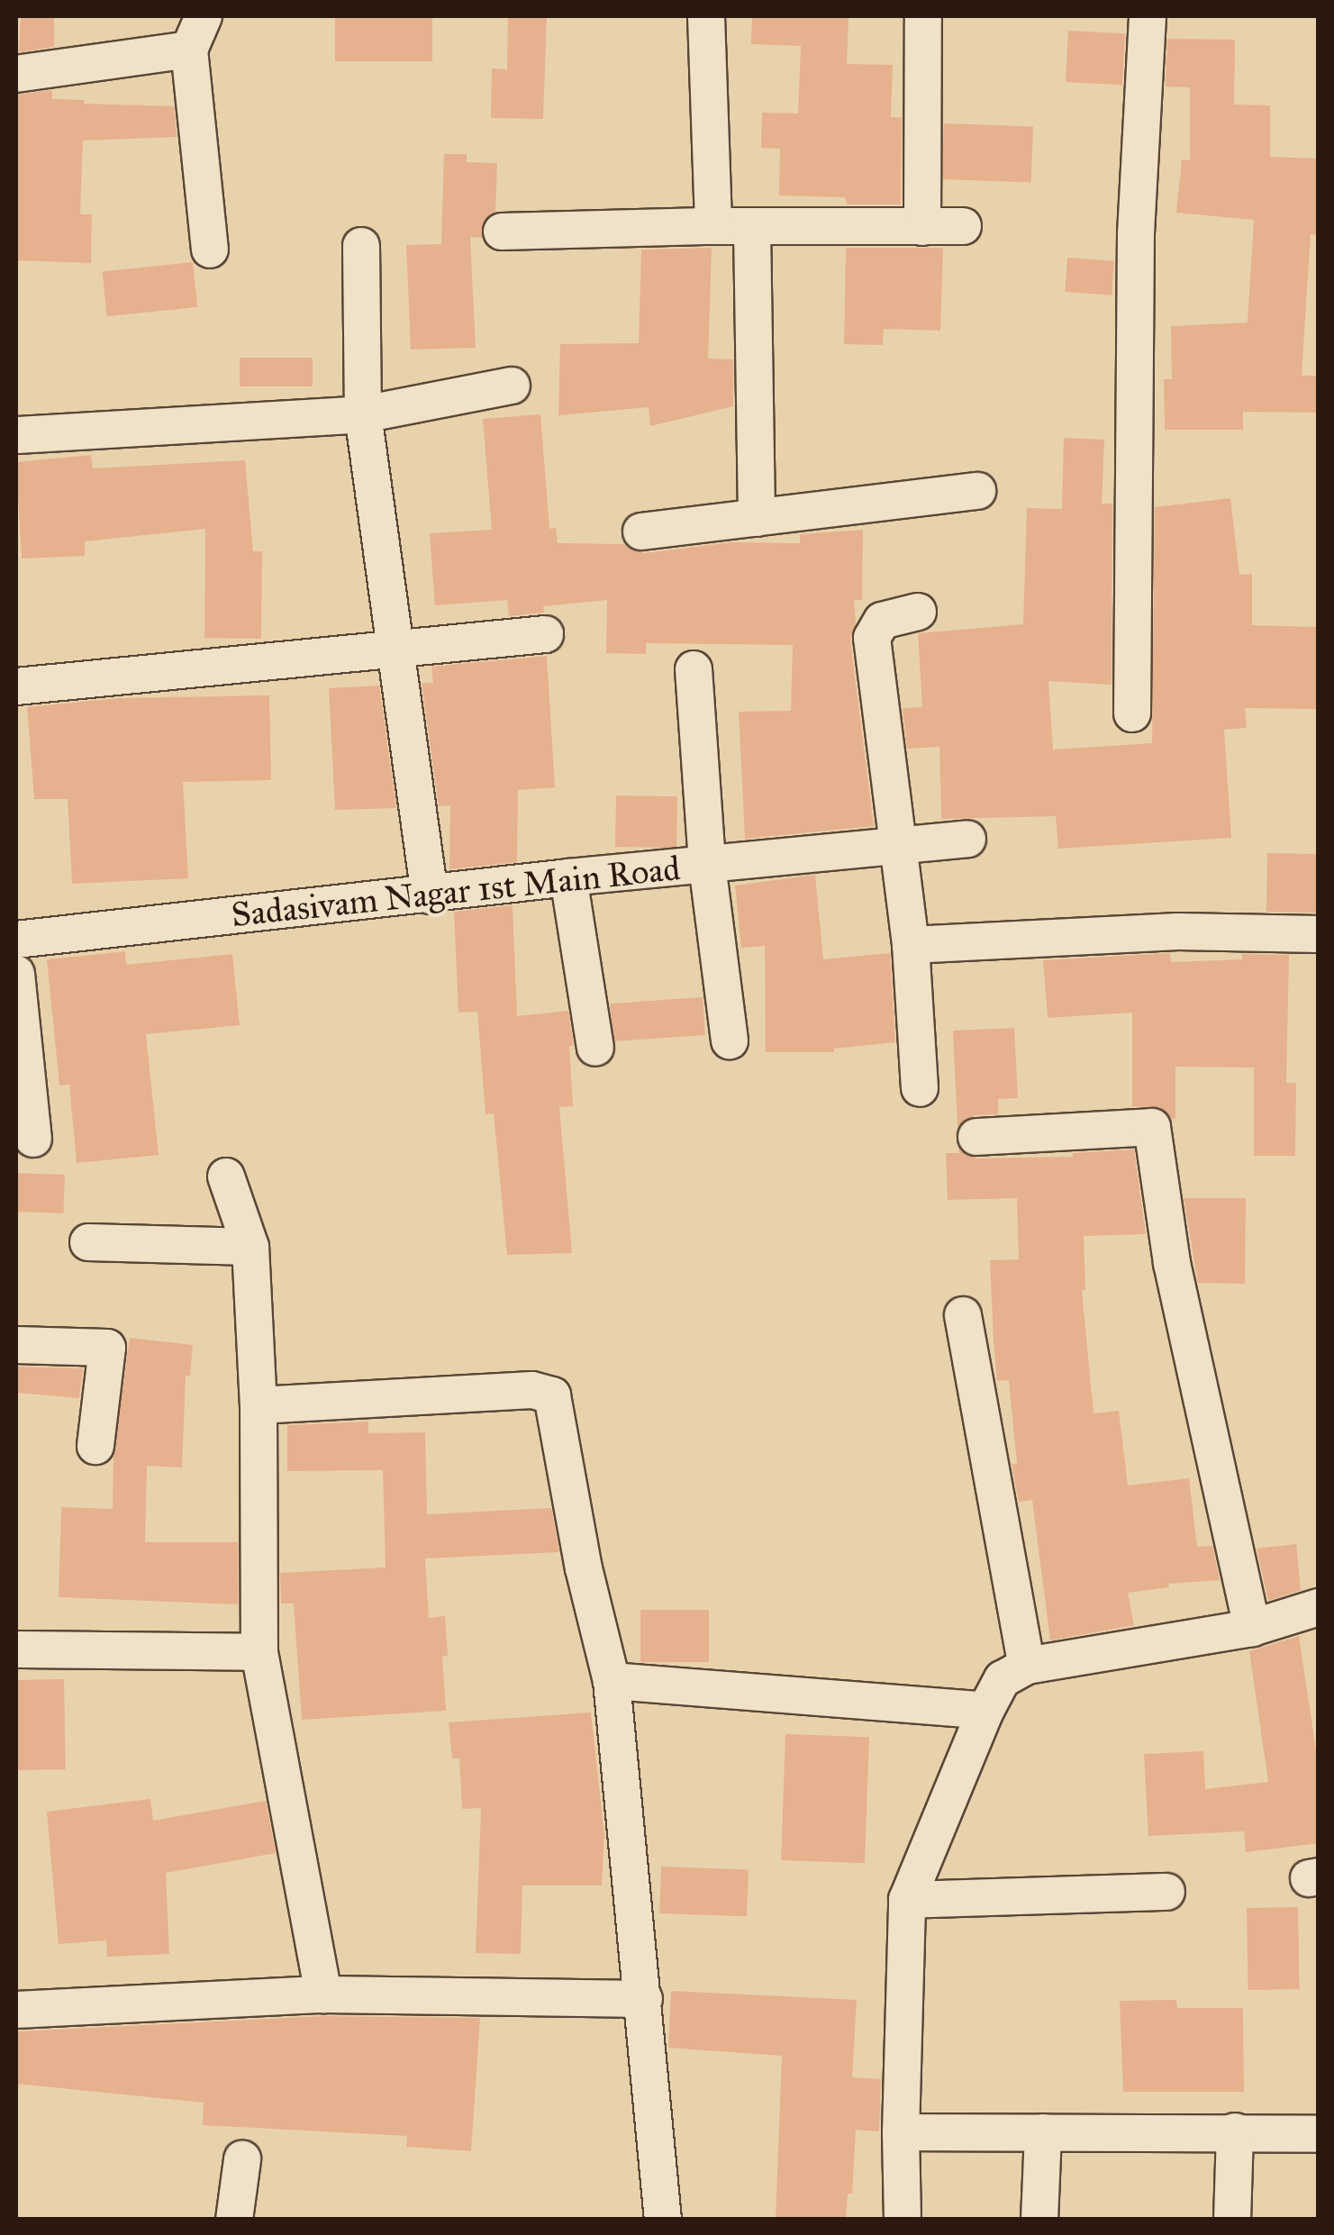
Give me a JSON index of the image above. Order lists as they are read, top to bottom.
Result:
{
  "streets": {
    "street": ["Sadasivam Nagar 1st Main Road"]
  }
}
